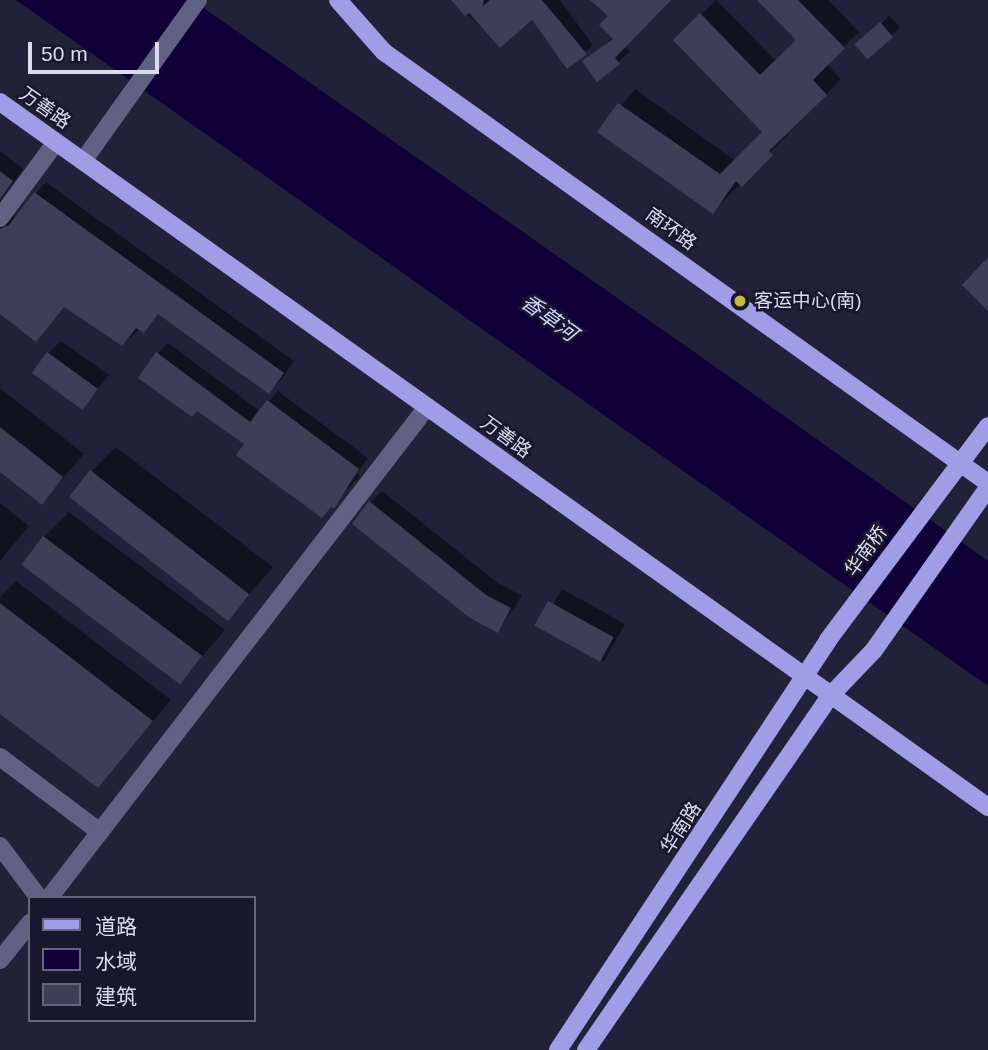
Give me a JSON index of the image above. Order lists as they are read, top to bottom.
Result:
{
  "streets": {
    "main road": [
      "万善路",
      "南环路",
      "华南桥",
      "华南路"
    ]
  },
  "crossings": [
    ["万善路", "华南路"],
    ["南环路", "华南桥"],
    ["华南桥", "华南路"]
  ],
  "water": ["香草河"],
  "places": ["客运中心(南)"],
  "legend": ["道路", "水域", "建筑"],
  "scale_bar": "50 m"
}
